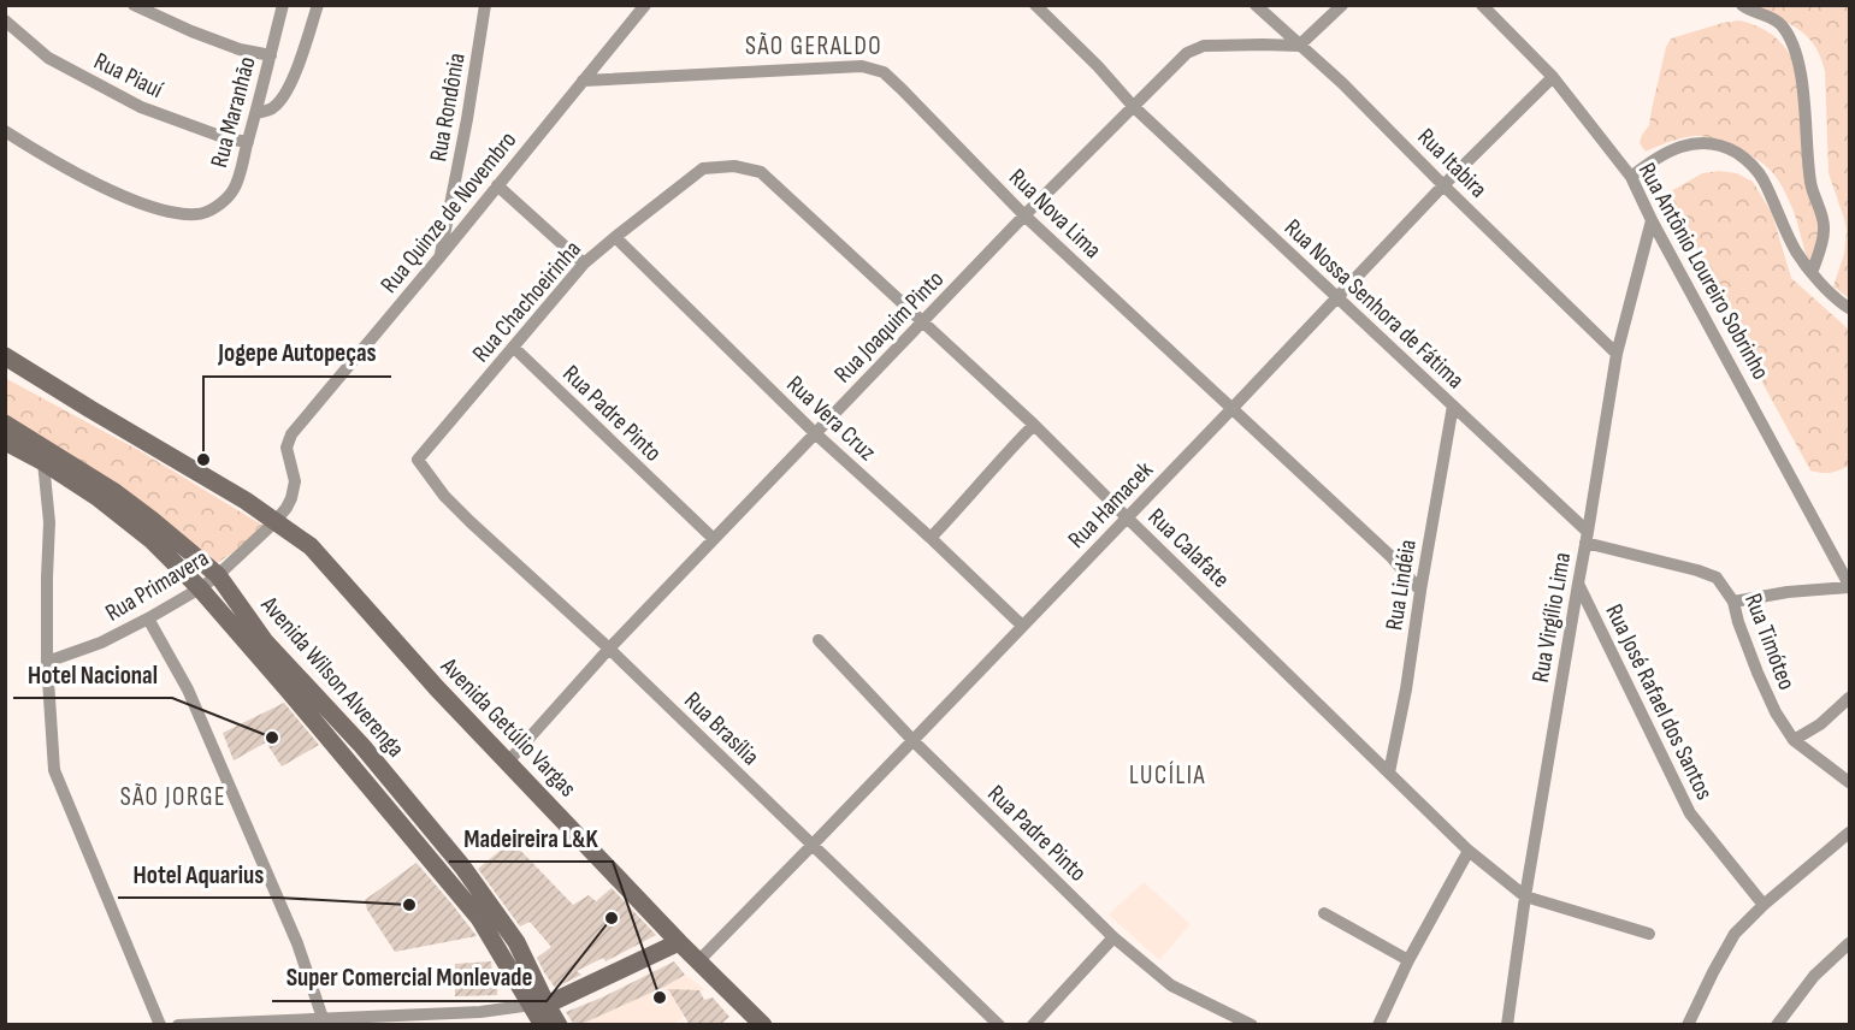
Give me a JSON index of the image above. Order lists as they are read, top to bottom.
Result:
{
  "streets": {
    "main road": ["Avenida Wilson Alverenga", "Avenida Getúlio Vargas"],
    "street": [
      "Rua Piauí",
      "Rua Rondônia",
      "Rua Maranhão",
      "Rua Itabira",
      "Rua Quinze de Novembro",
      "Rua Nova Lima",
      "Rua Antônio Loureiro Sobrinho",
      "Rua Chachoeirinha",
      "Rua Nossa Senhora de Fátima",
      "Rua Joaquim Pinto",
      "Rua Padre Pinto",
      "Rua Vera Cruz",
      "Rua Hamacek",
      "Rua Calafate",
      "Rua Primavera",
      "Rua Lindéia",
      "Rua Virgílio Lima",
      "Rua Timóteo",
      "Rua José Rafael dos Santos",
      "Rua Brasília"
    ]
  },
  "crossings": [
    ["Rua Piauí", "Rua Maranhão"],
    ["Rua Rondônia", "Rua Quinze de Novembro"],
    ["Rua Itabira", "Rua Joaquim Pinto"],
    ["Rua Itabira", "Rua Hamacek"],
    ["Rua Itabira", "Rua Virgílio Lima"],
    ["Rua Quinze de Novembro", "Rua Nova Lima"],
    ["Rua Quinze de Novembro", "Rua Primavera"],
    ["Rua Quinze de Novembro", "Avenida Getúlio Vargas"],
    ["Rua Nova Lima", "Rua Joaquim Pinto"],
    ["Rua Nova Lima", "Rua Hamacek"],
    ["Rua Nova Lima", "Rua Lindéia"],
    ["Rua Antônio Loureiro Sobrinho", "Rua Hamacek"],
    ["Rua Antônio Loureiro Sobrinho", "Rua Virgílio Lima"],
    ["Rua Chachoeirinha", "Rua Padre Pinto"],
    ["Rua Chachoeirinha", "Rua Vera Cruz"],
    ["Rua Chachoeirinha", "Rua Calafate"],
    ["Rua Chachoeirinha", "Rua Brasília"],
    ["Rua Nossa Senhora de Fátima", "Rua Joaquim Pinto"],
    ["Rua Nossa Senhora de Fátima", "Rua Hamacek"],
    ["Rua Nossa Senhora de Fátima", "Rua Lindéia"],
    ["Rua Nossa Senhora de Fátima", "Rua Virgílio Lima"],
    ["Rua Nossa Senhora de Fátima", "Rua Timóteo"],
    ["Rua Joaquim Pinto", "Rua Padre Pinto"],
    ["Rua Joaquim Pinto", "Rua Vera Cruz"],
    ["Rua Joaquim Pinto", "Rua Calafate"],
    ["Rua Joaquim Pinto", "Avenida Getúlio Vargas"],
    ["Rua Joaquim Pinto", "Rua Brasília"],
    ["Rua Padre Pinto", "Rua Hamacek"],
    ["Rua Vera Cruz", "Rua Hamacek"],
    ["Rua Hamacek", "Rua Calafate"],
    ["Rua Hamacek", "Avenida Getúlio Vargas"],
    ["Rua Hamacek", "Rua Brasília"],
    ["Rua Calafate", "Rua Lindéia"],
    ["Rua Calafate", "Rua Virgílio Lima"],
    ["Rua Primavera", "Avenida Wilson Alverenga"],
    ["Rua Primavera", "Avenida Getúlio Vargas"],
    ["Rua Virgílio Lima", "Rua Timóteo"],
    ["Rua Virgílio Lima", "Rua José Rafael dos Santos"]
  ],
  "districts": ["SÃO GERALDO", "LUCÍLIA", "SÃO JORGE"],
  "places": [
    "Jogepe Autopeças",
    "Hotel Nacional",
    "Hotel Aquarius",
    "Super Comercial Monlevade",
    "Madeireira L&K"
  ]
}
